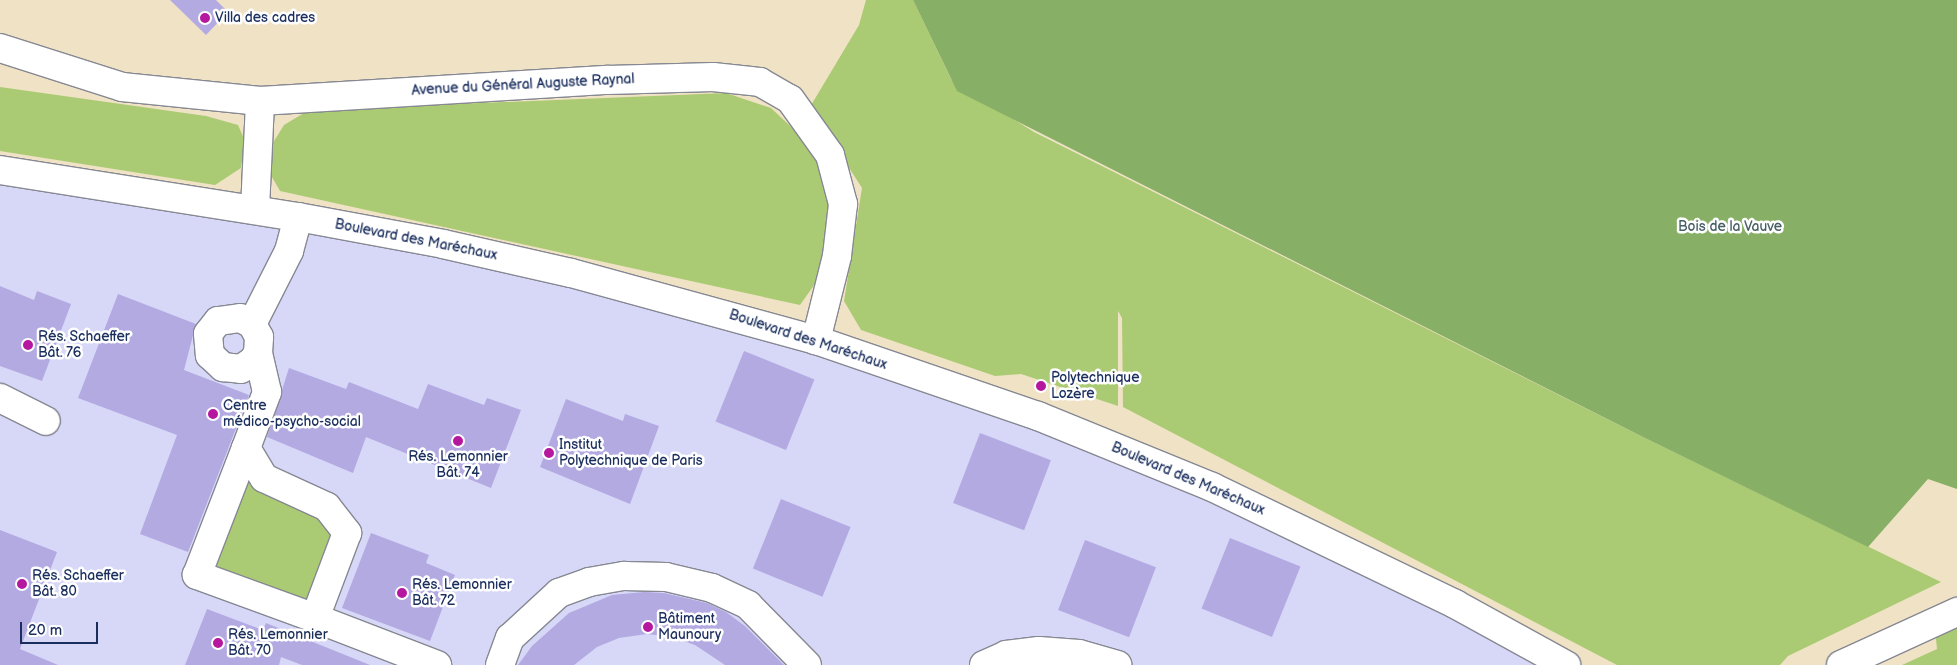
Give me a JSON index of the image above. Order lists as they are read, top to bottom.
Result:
{
  "streets": {
    "street": ["Avenue du Général Auguste Raynal", "Boulevard des Maréchaux"]
  },
  "crossings": [
    ["Avenue du Général Auguste Raynal", "Boulevard des Maréchaux"]
  ],
  "parks": ["Bois de la Vauve"],
  "places": [
    "Villa des cadres",
    "Rés. Schaeffer Bât. 76",
    "Polytechnique Lozère",
    "Centre médico-psycho-social",
    "Rés. Lemonnier Bât. 74",
    "Institut Polytechnique de Paris",
    "Rés. Schaeffer Bât. 80",
    "Rés. Lemonnier Bât. 72",
    "Bâtiment Maunoury",
    "Rés. Lemonnier Bât. 70"
  ],
  "scale_bar": "20 m"
}
